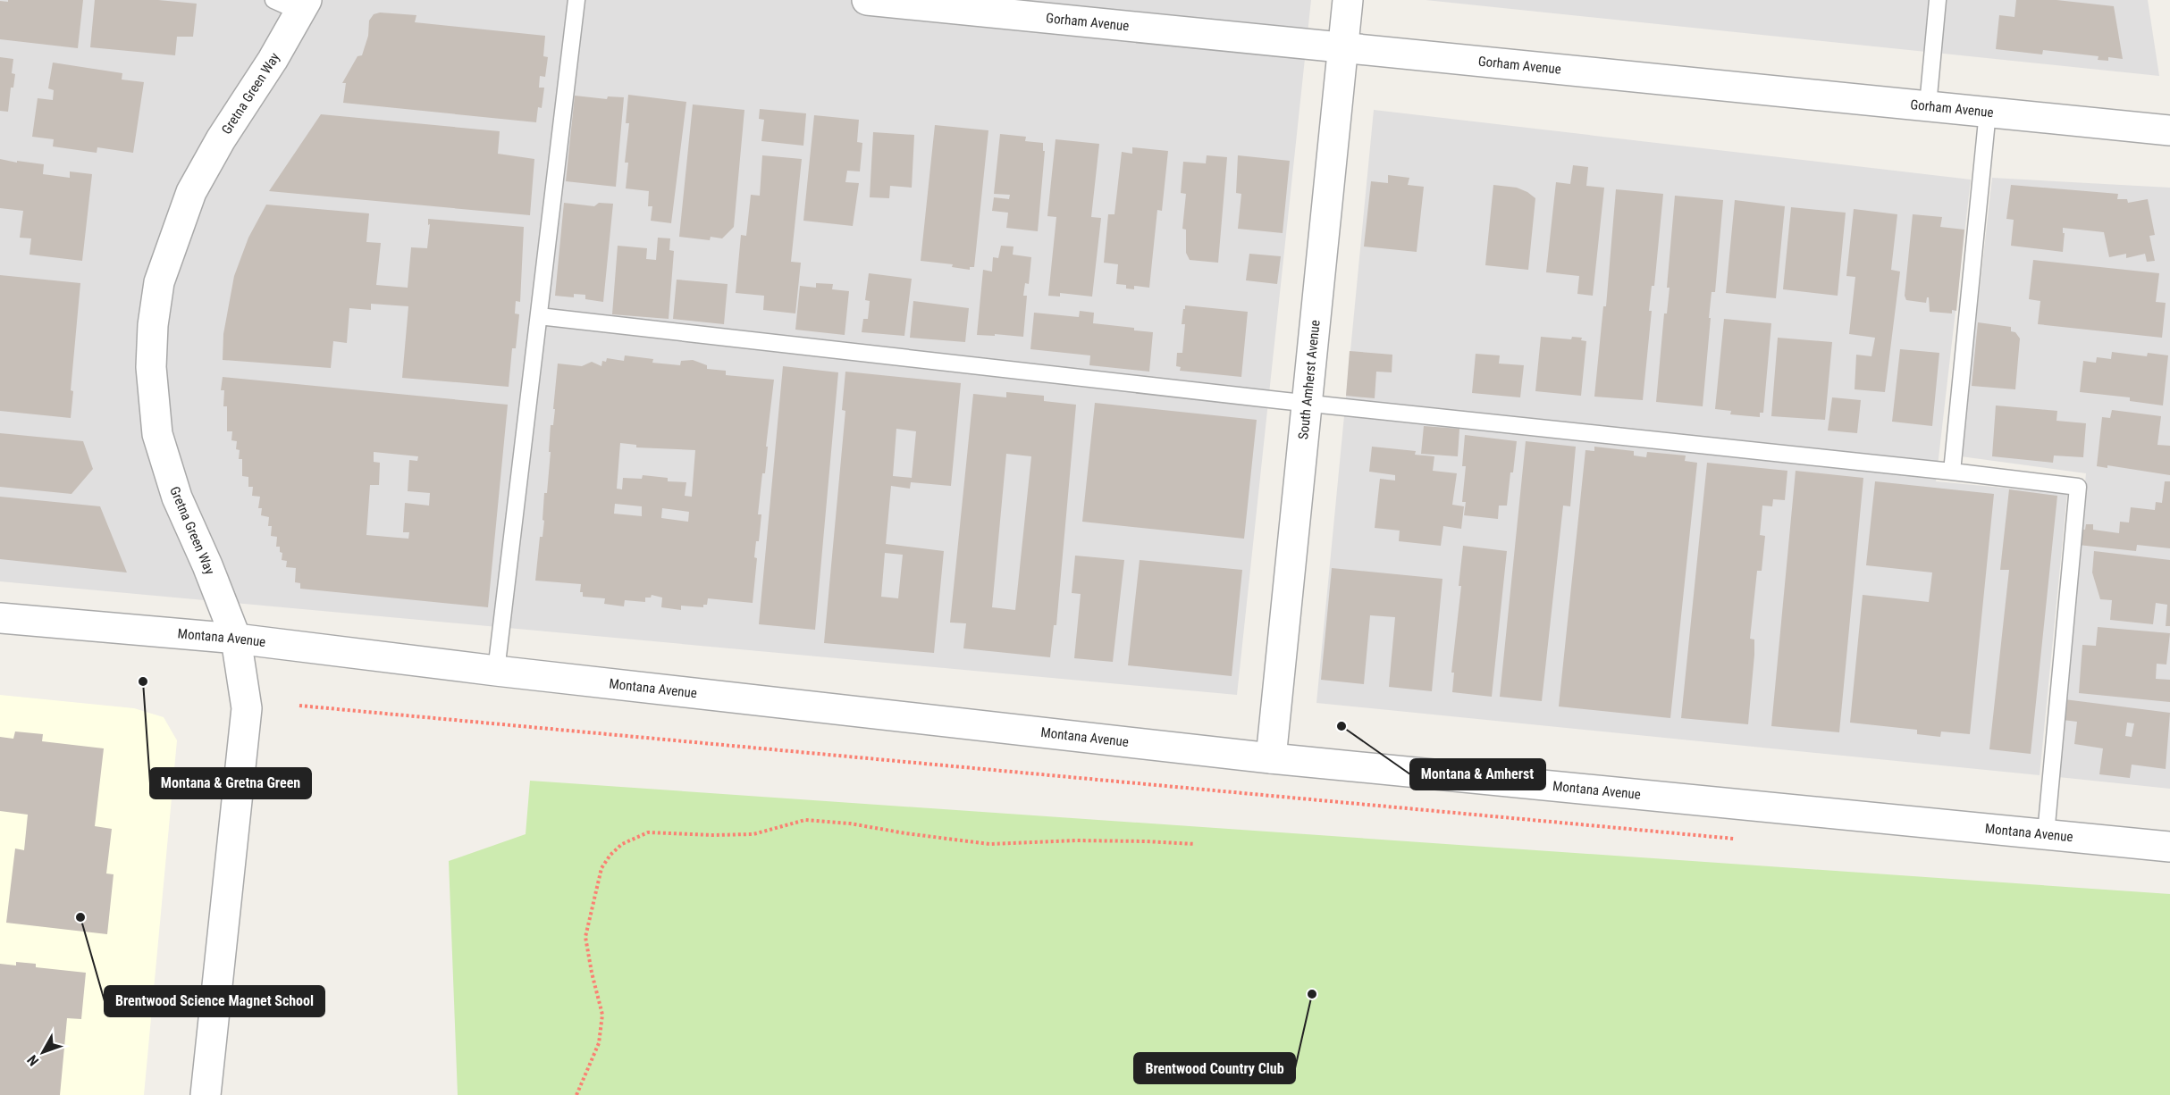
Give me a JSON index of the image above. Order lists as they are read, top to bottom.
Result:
{
  "streets": {
    "street": [
      "Gorham Avenue",
      "Gretna Green Way",
      "South Amherst Avenue",
      "Montana Avenue"
    ]
  },
  "crossings": [
    ["Gorham Avenue", "South Amherst Avenue"],
    ["Gretna Green Way", "Montana Avenue"],
    ["South Amherst Avenue", "Montana Avenue"]
  ],
  "places": [
    "Montana & Gretna Green",
    "Montana & Amherst",
    "Brentwood Science Magnet School",
    "Brentwood Country Club"
  ],
  "north": "bottom left"
}
